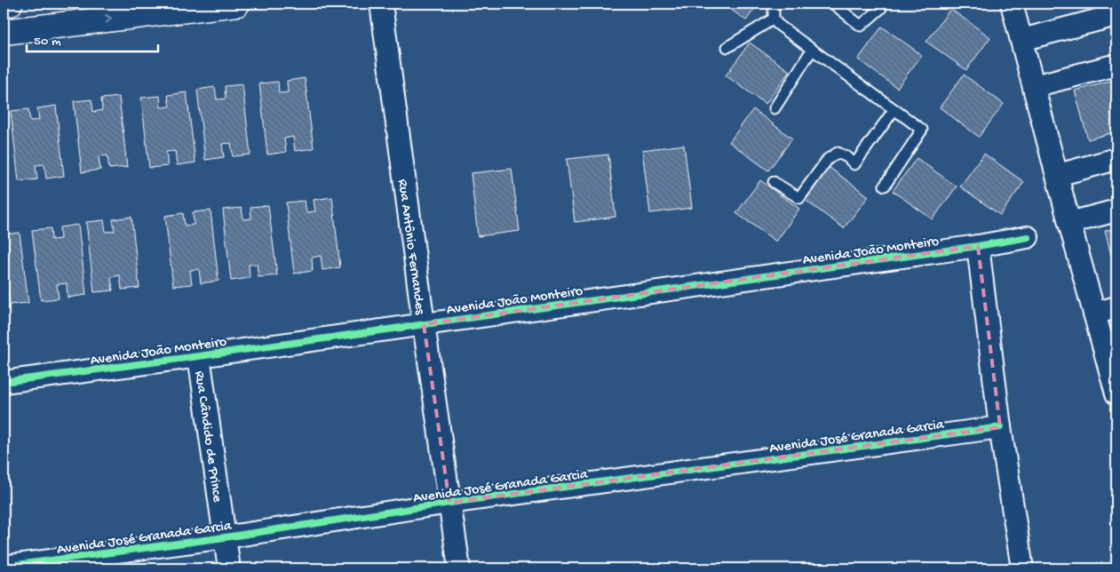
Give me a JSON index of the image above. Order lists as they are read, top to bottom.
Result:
{
  "streets": {
    "street": [
      "Rua Antônio Fernandes",
      "Avenida João Monteiro",
      "Avenida José Granada Garcia",
      "Rua Cândido de Prince"
    ]
  },
  "crossings": [
    ["Rua Antônio Fernandes", "Avenida João Monteiro"],
    ["Rua Antônio Fernandes", "Avenida José Granada Garcia"],
    ["Avenida João Monteiro", "Rua Cândido de Prince"],
    ["Avenida José Granada Garcia", "Rua Cândido de Prince"]
  ],
  "scale_bar": "50 m"
}
